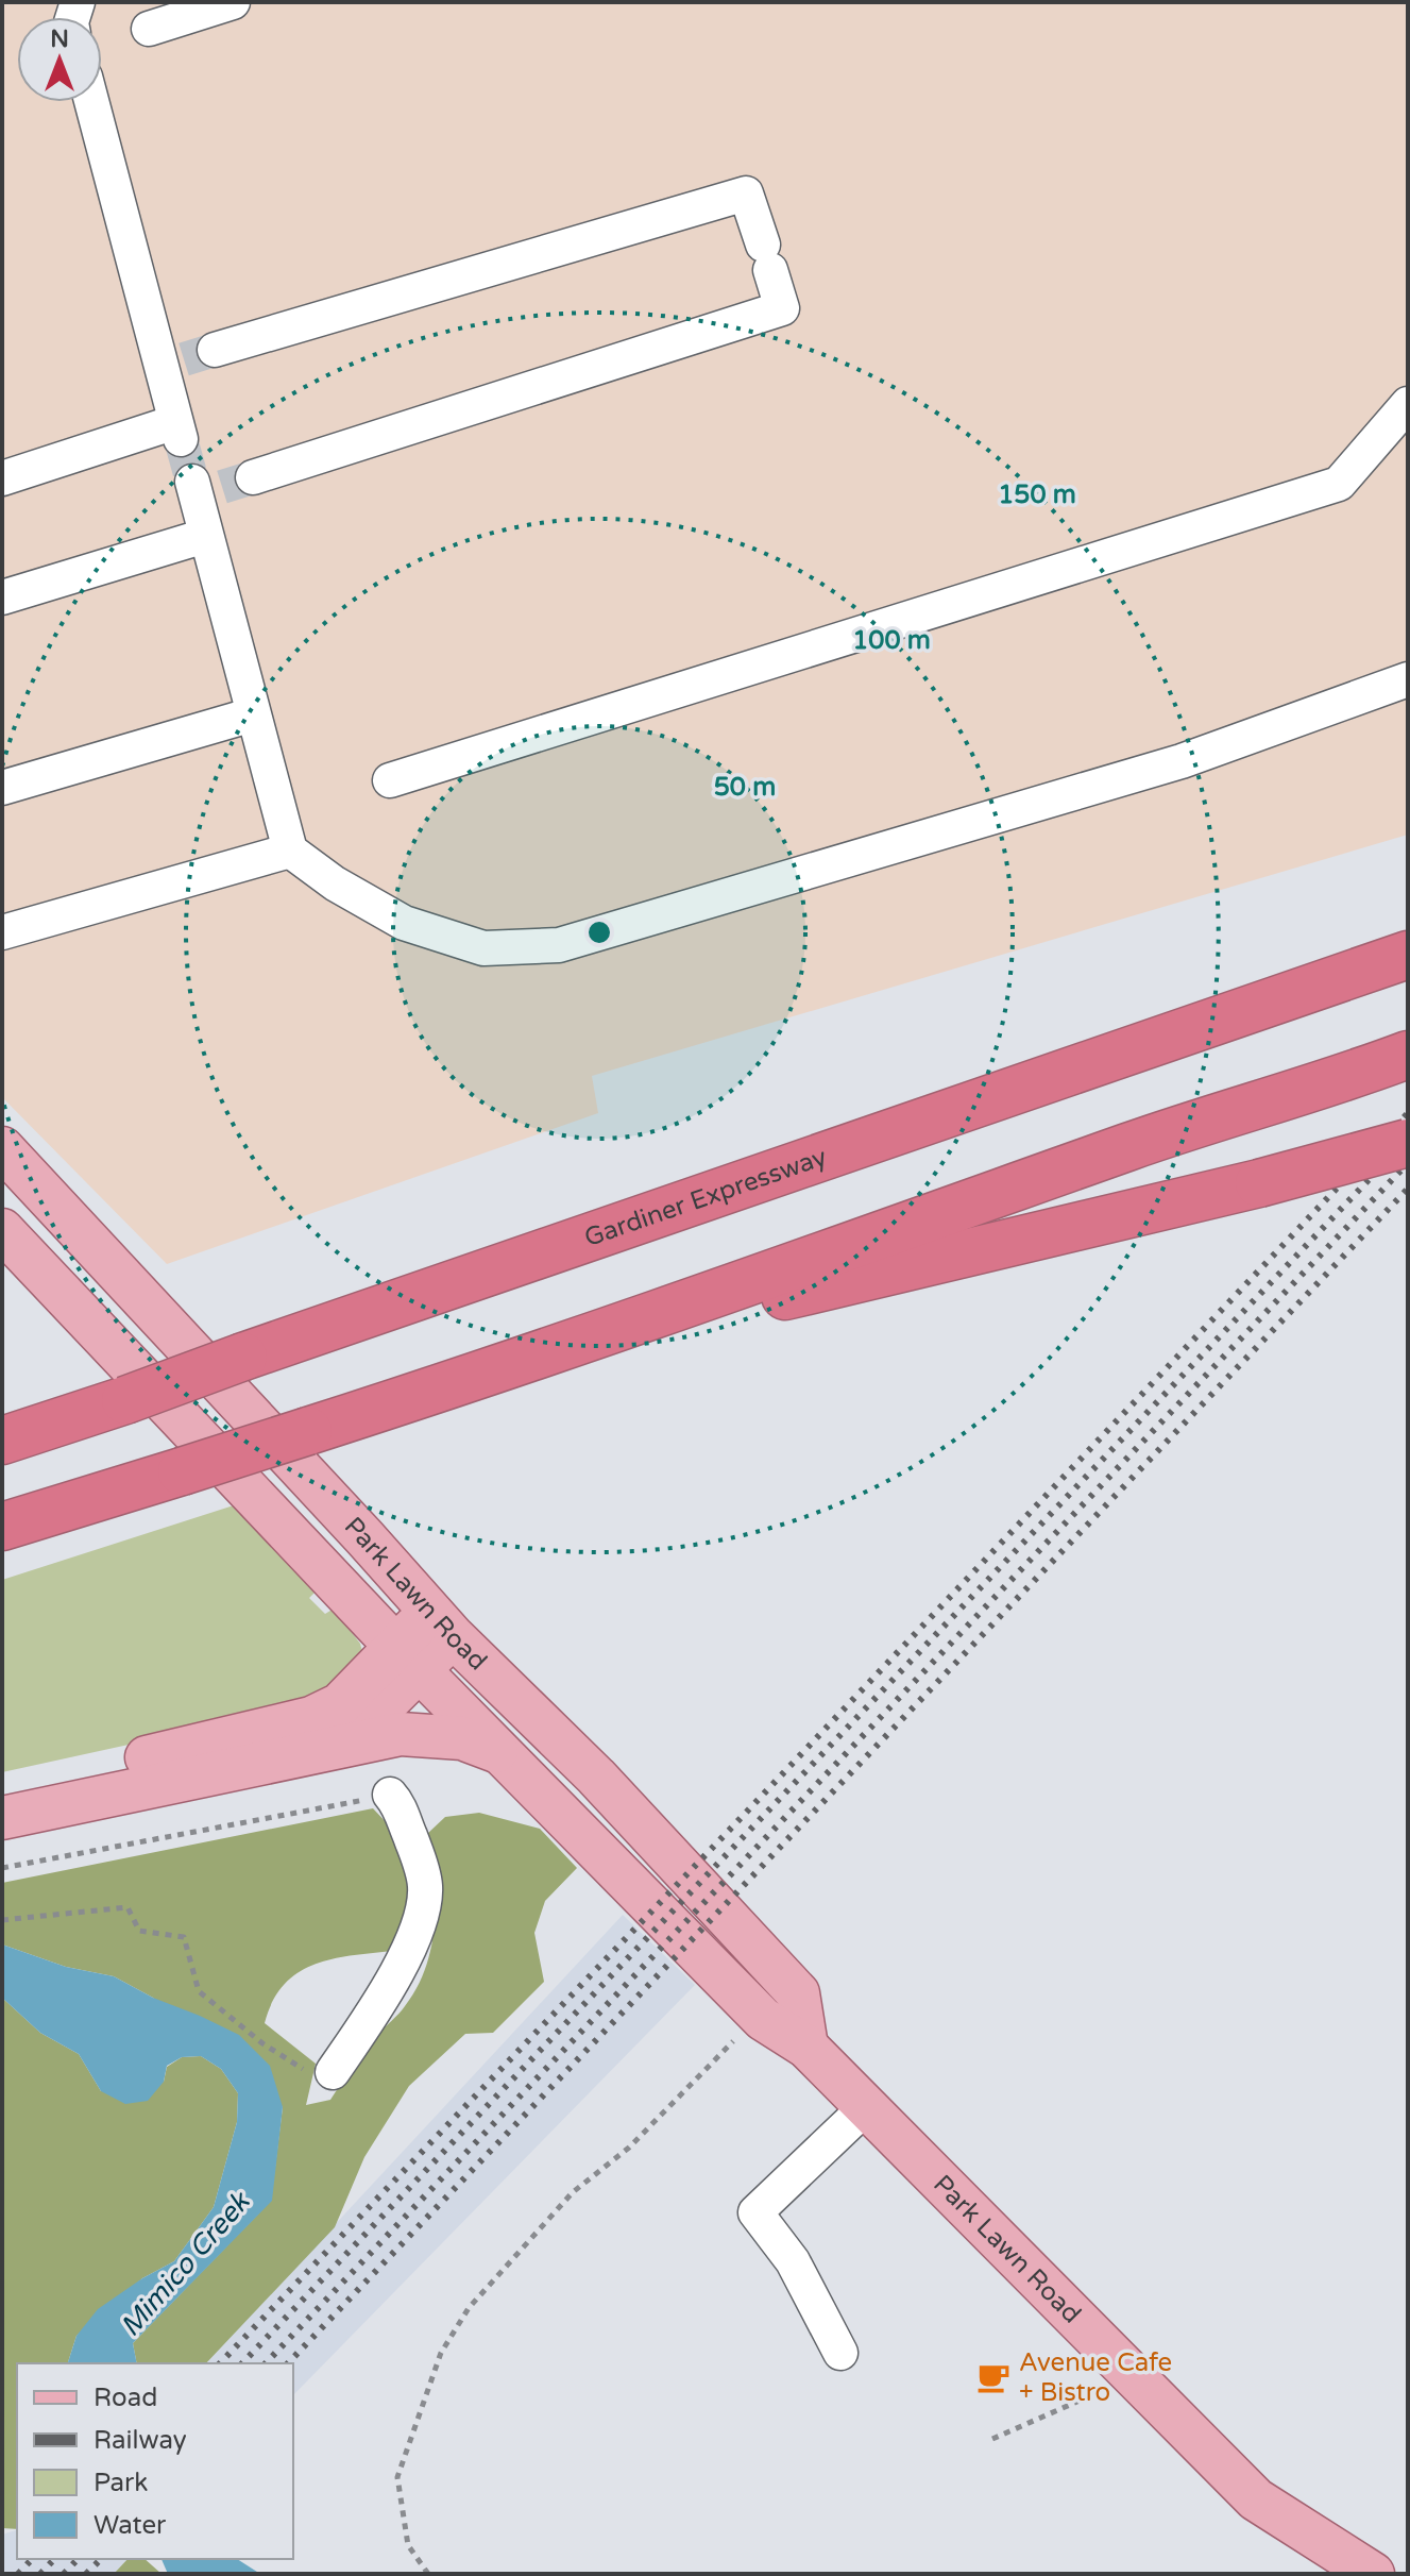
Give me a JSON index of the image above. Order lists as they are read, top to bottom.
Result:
{
  "streets": {
    "highway": ["Gardiner Expressway"],
    "main road": ["Park Lawn Road"]
  },
  "water": ["Mimico Creek"],
  "places": {
    "cafe": ["Avenue Cafe + Bistro"]
  },
  "legend": [
    "Road",
    "Railway",
    "Park",
    "Water"
  ],
  "north": "top",
  "rings": ["150 m", "100 m", "50 m"]
}
